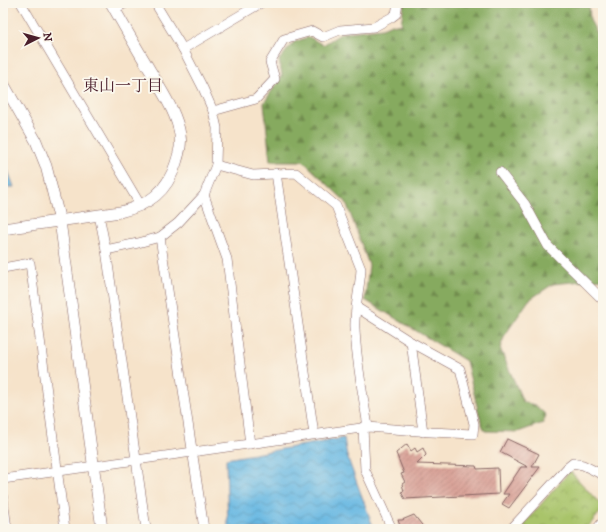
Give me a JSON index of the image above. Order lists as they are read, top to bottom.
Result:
{
  "districts": ["東山一丁目"],
  "north": "right"
}
